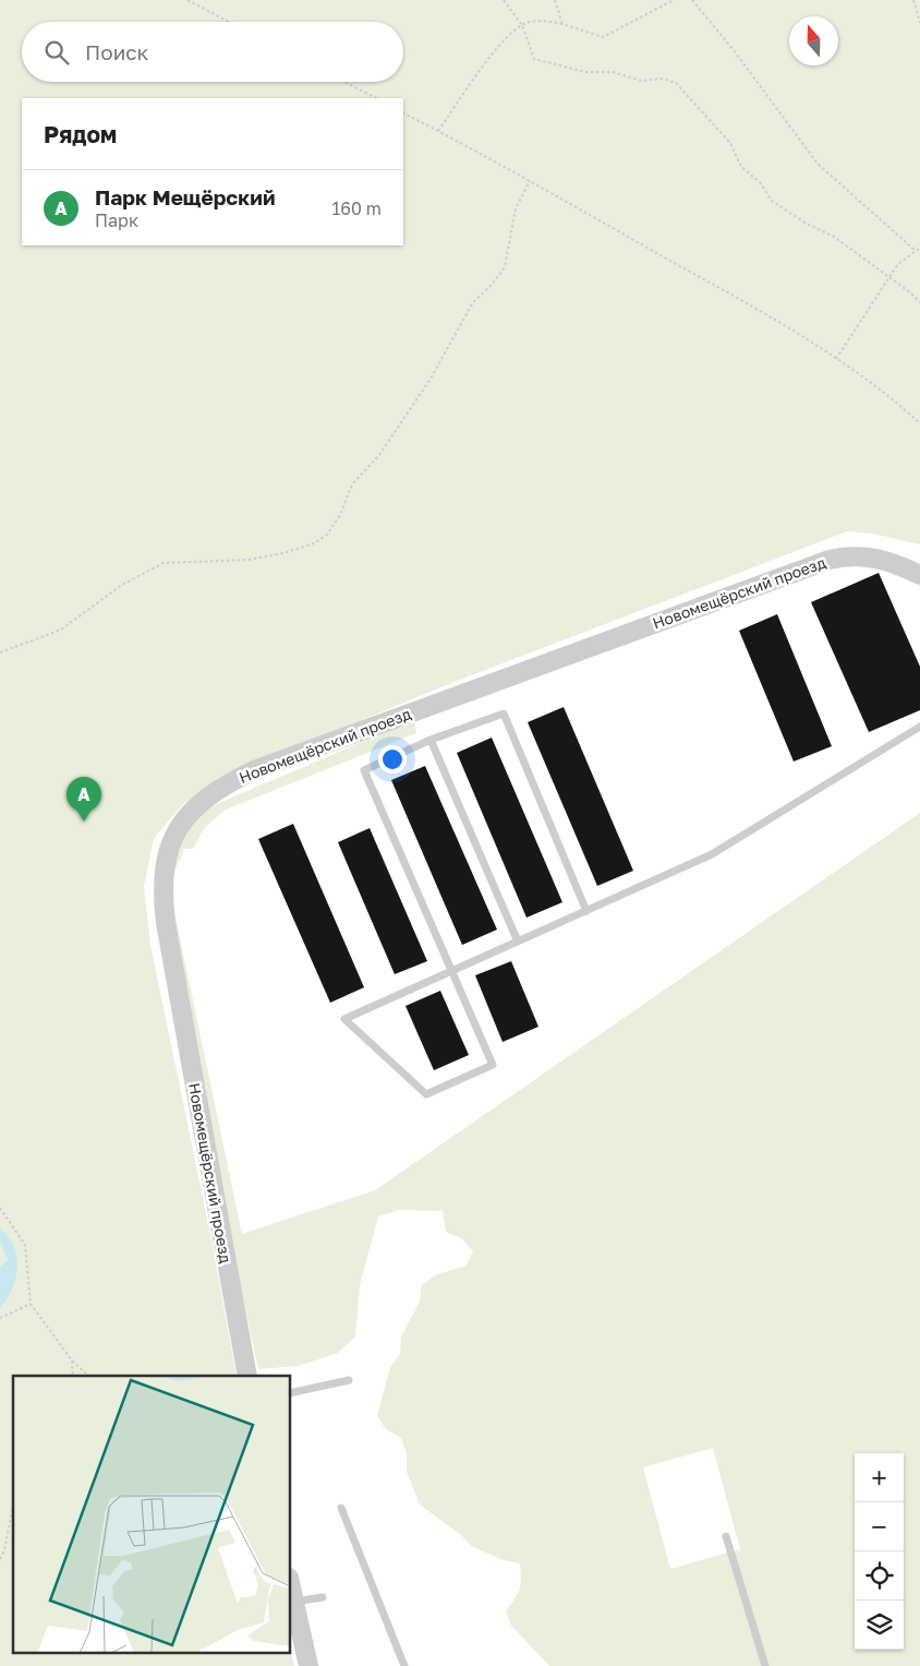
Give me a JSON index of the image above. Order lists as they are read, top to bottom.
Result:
{
  "streets": {
    "street": ["Новомещёрский проезд"]
  },
  "north": "top",
  "page": {
    "search": "Поиск",
    "heading": "Рядом",
    "list": [
      {
        "mark": "A",
        "name": "Парк Мещёрский",
        "note": "Парк",
        "value": "160 m"
      }
    ],
    "pins": "A",
    "map_buttons": ["+", "−"]
  }
}
